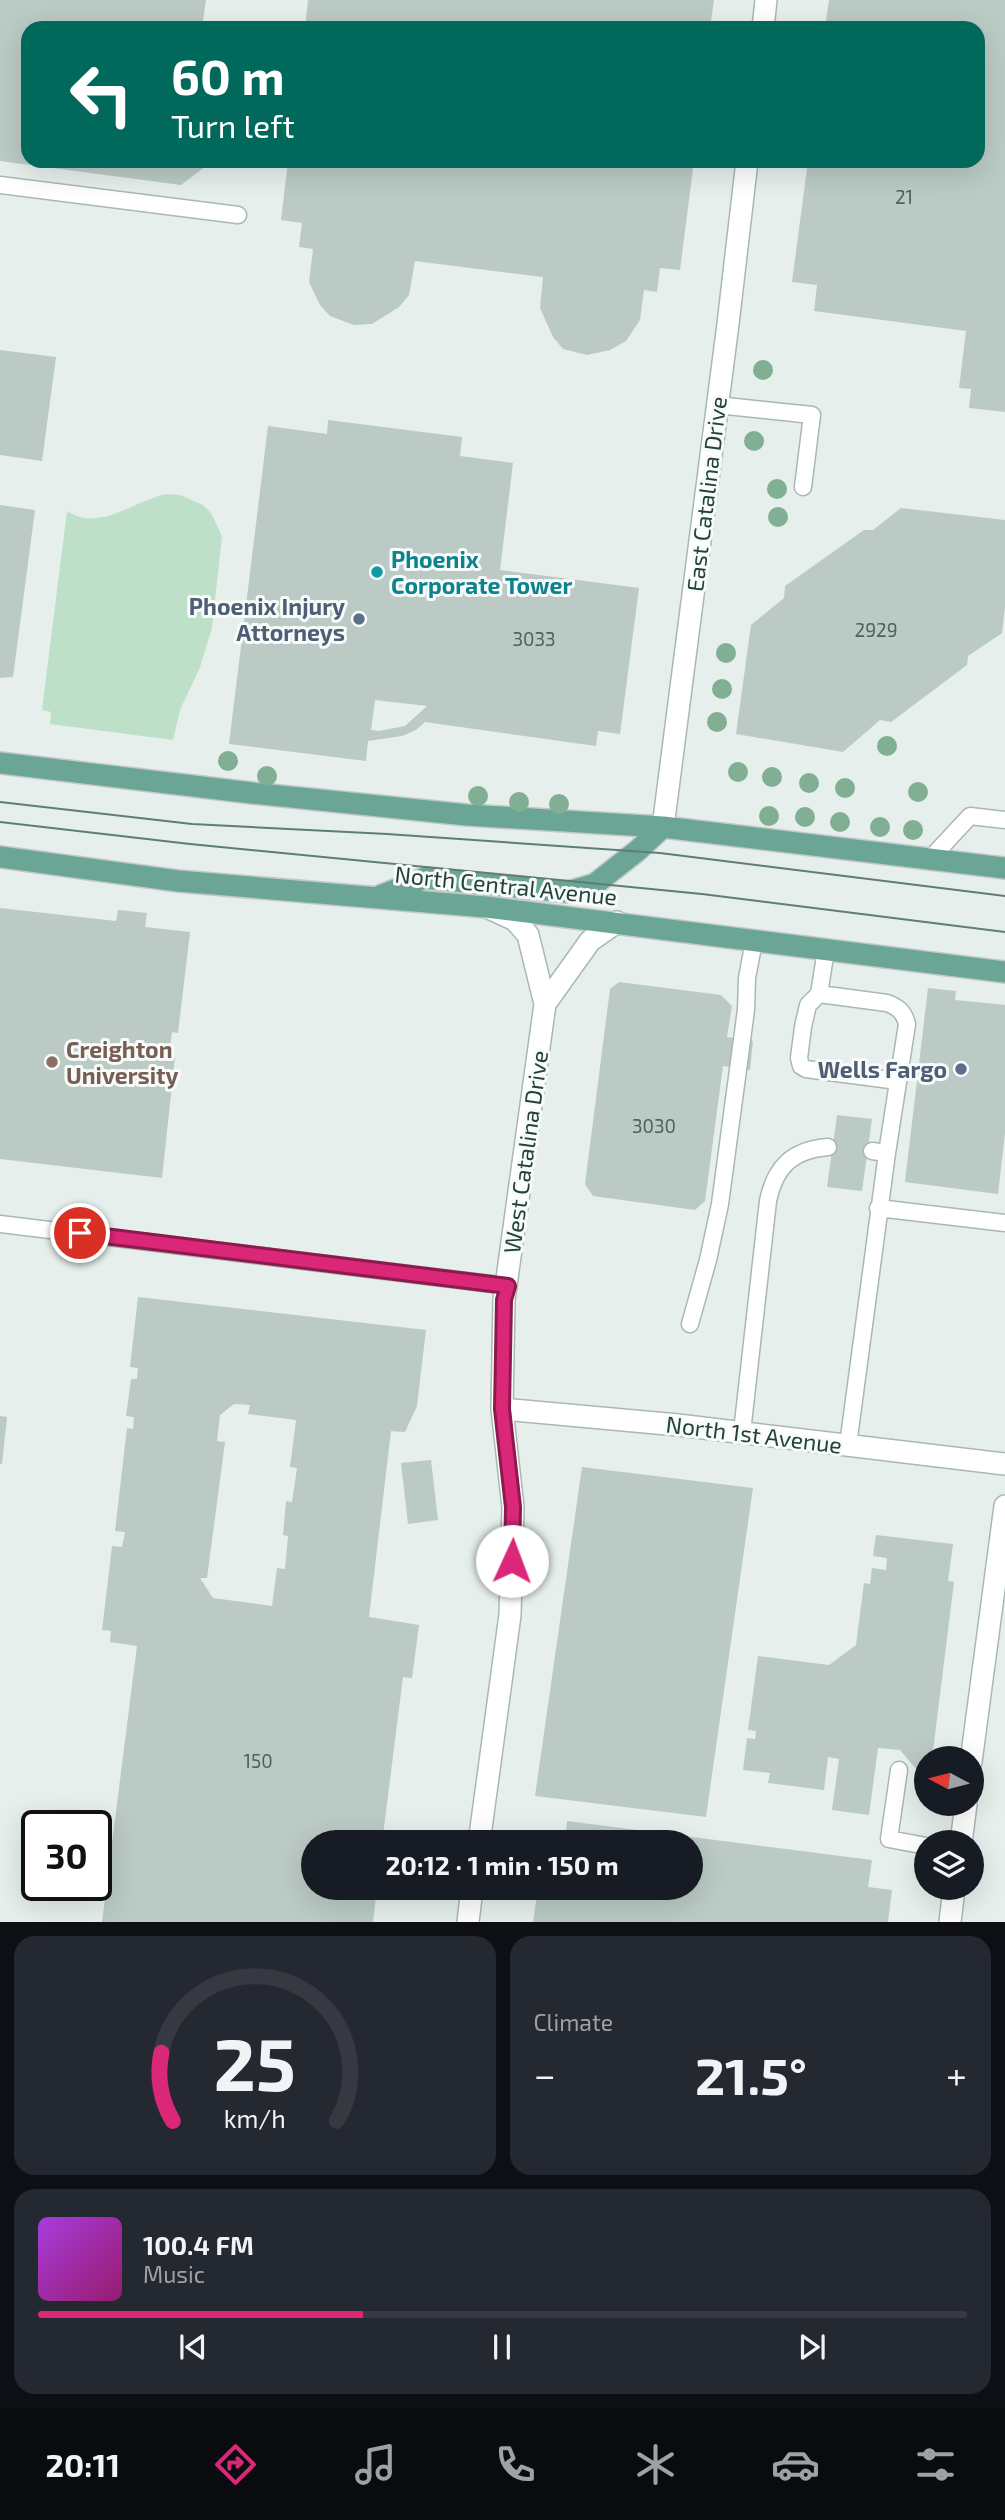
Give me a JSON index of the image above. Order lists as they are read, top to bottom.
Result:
{
  "streets": {
    "main road": ["North Central Avenue"],
    "street": ["East Catalina Drive", "West Catalina Drive", "North 1st Avenue"]
  },
  "crossings": [
    ["North Central Avenue", "West Catalina Drive"],
    ["West Catalina Drive", "North 1st Avenue"]
  ],
  "places": [
    "Phoenix Corporate Tower",
    "Phoenix Injury Attorneys",
    "Creighton University",
    "Wells Fargo"
  ],
  "house_numbers": [
    "21",
    "2929",
    "3033",
    "3030",
    "150"
  ],
  "north": "left",
  "page": {
    "turn": ["60 m", "Turn left"],
    "limit": "30",
    "trip": "20:12 · 1 min · 150 m",
    "tile": "Climate",
    "heat": ["−", "21.5°", "+"],
    "song": ["100.4 FM", "Music"],
    "tabs": "20:11",
    "gauge": ["25", "km/h"]
  }
}
